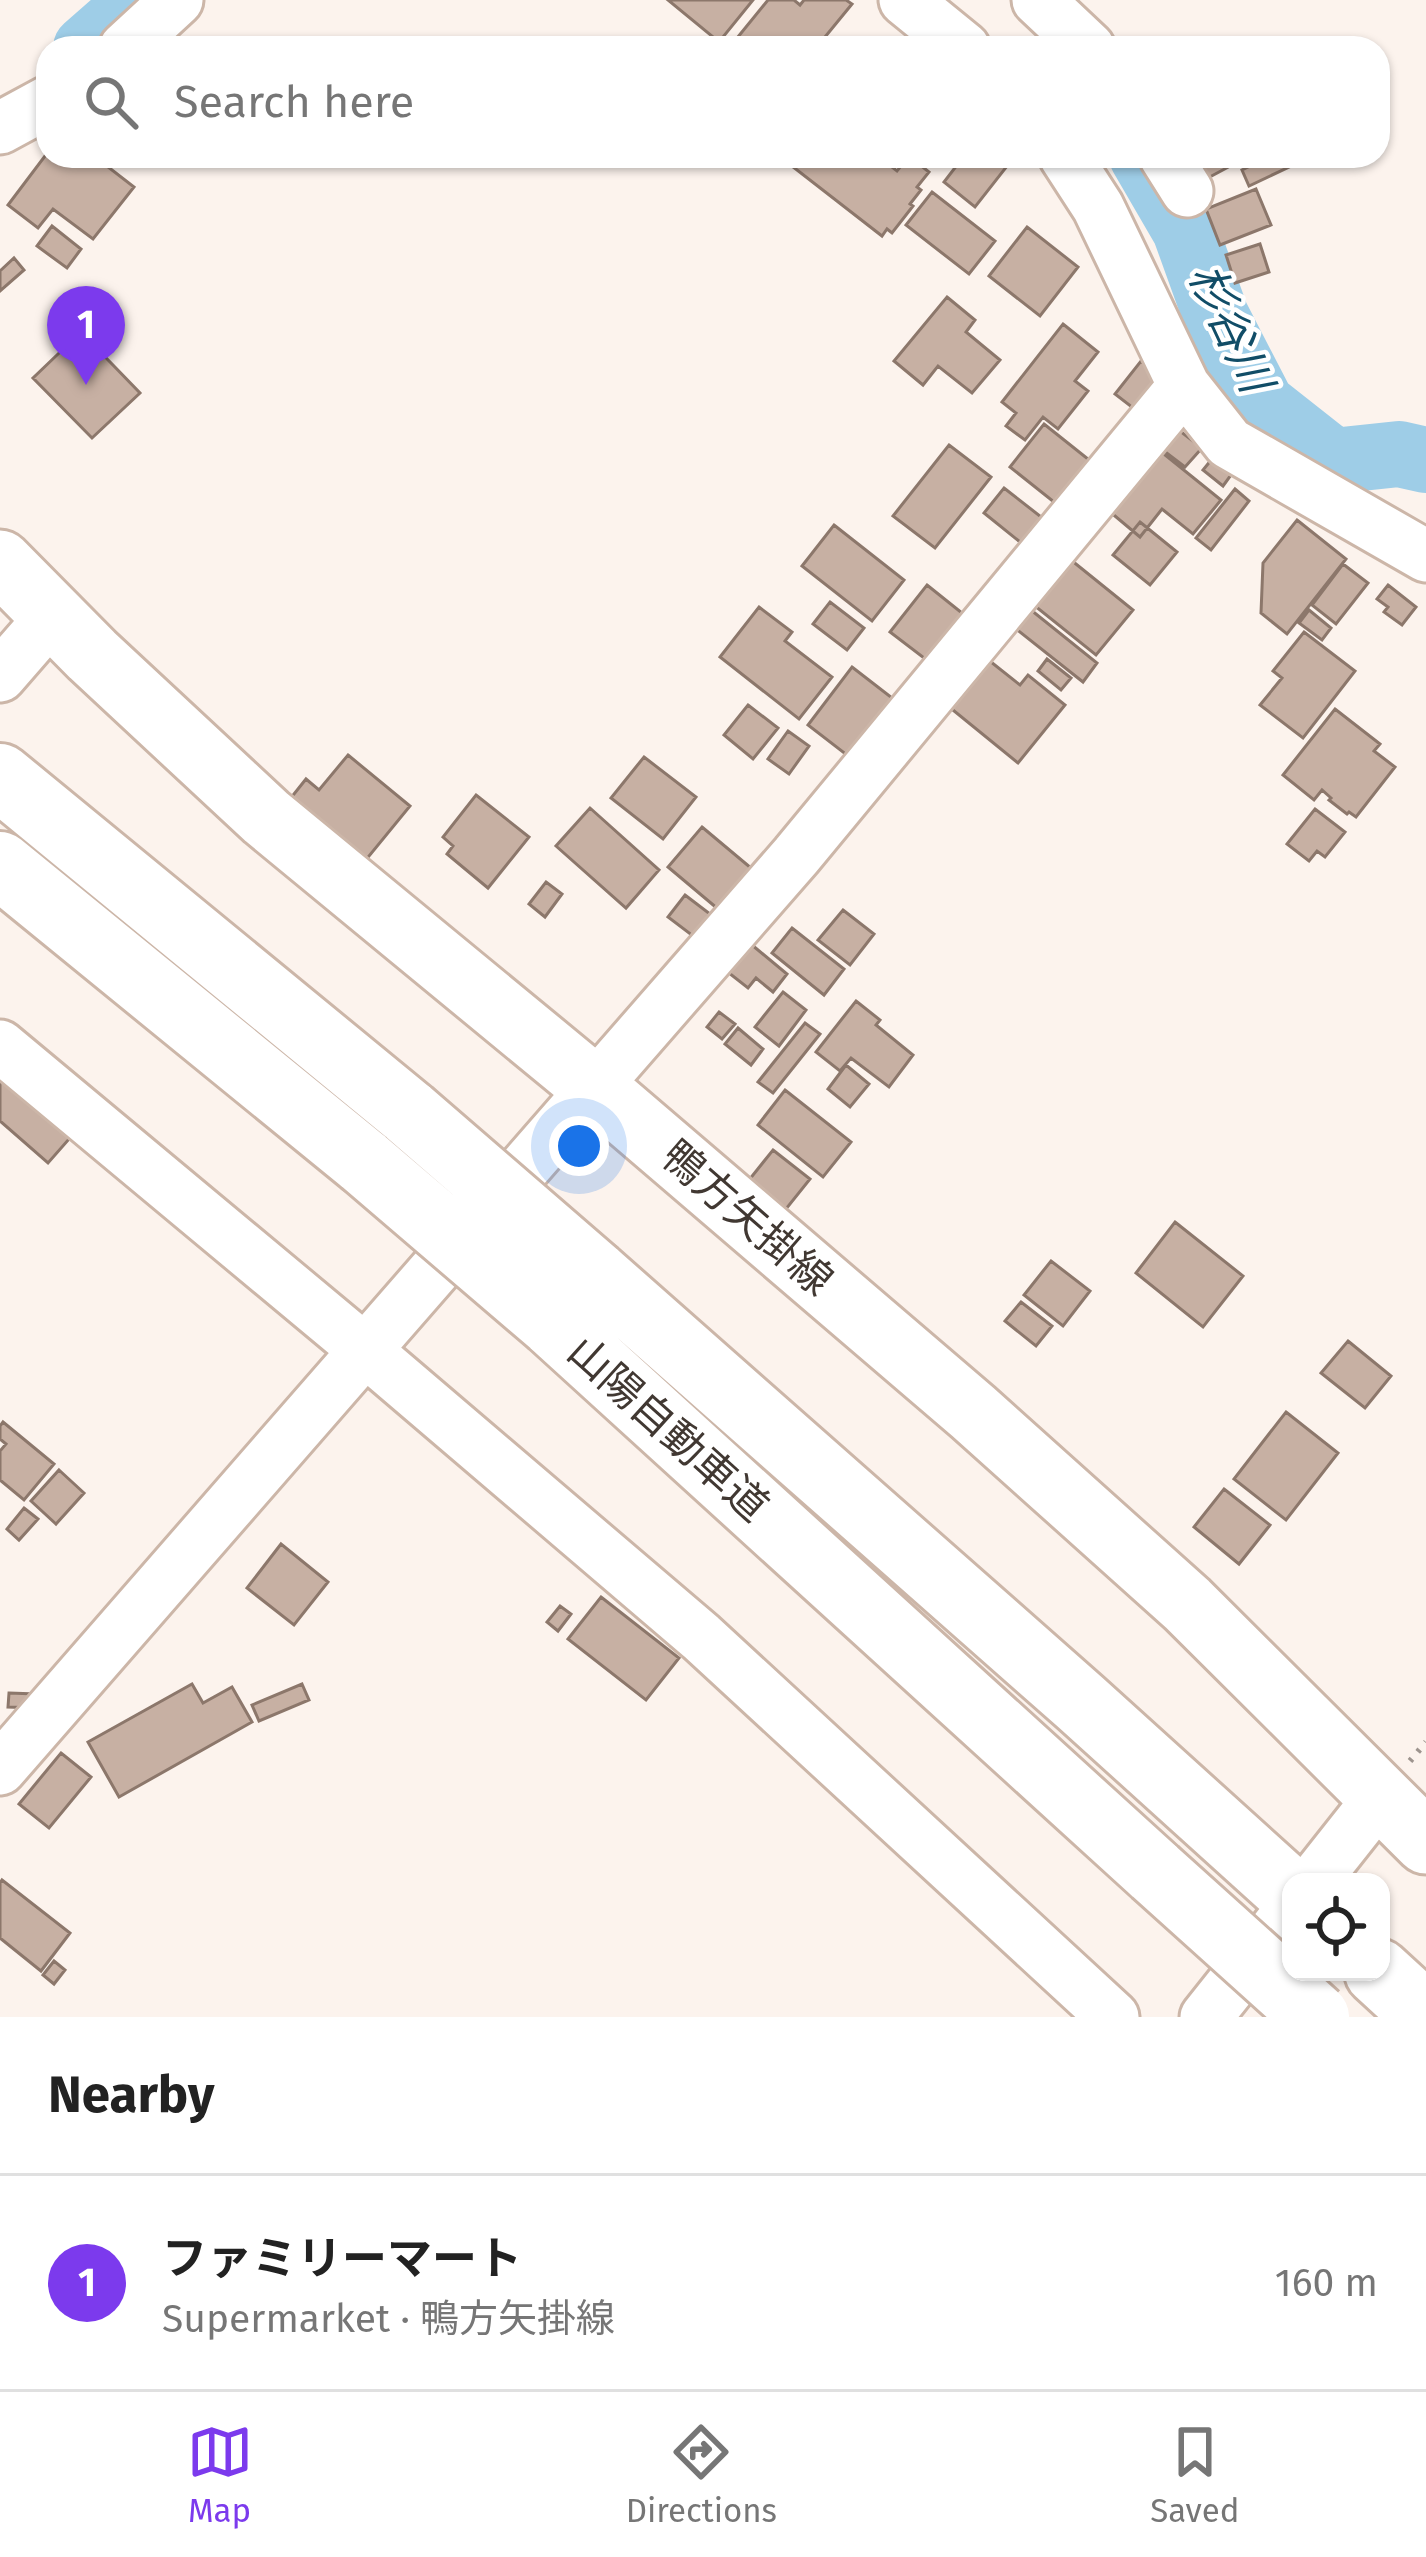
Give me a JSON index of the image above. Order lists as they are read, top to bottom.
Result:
{
  "streets": {
    "highway": ["山陽自動車道"],
    "main road": ["鴨方矢掛線"]
  },
  "water": ["杉谷川"],
  "page": {
    "search": "Search here",
    "pins": "1",
    "heading": "Nearby",
    "list": [
      {
        "mark": "1",
        "name": "ファミリーマート",
        "note": "Supermarket · 鴨方矢掛線",
        "value": "160 m"
      }
    ],
    "nav": ["Map", "Directions", "Saved"]
  }
}
